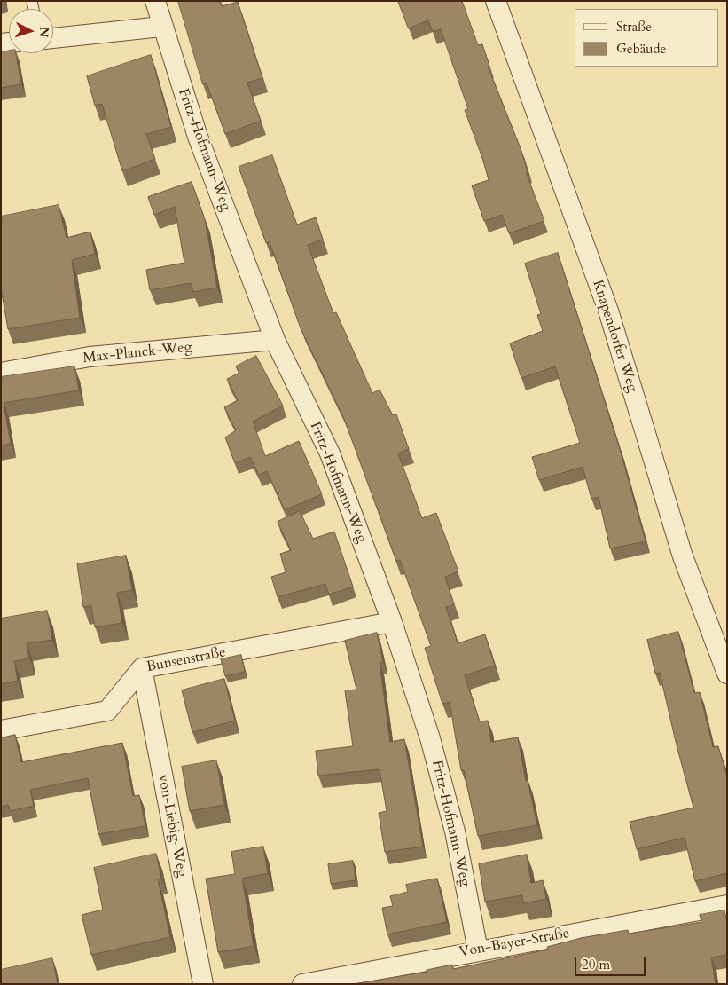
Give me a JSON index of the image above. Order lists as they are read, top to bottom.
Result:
{
  "streets": {
    "street": [
      "Fritz-Hofmann-Weg",
      "Knapendorfer Weg",
      "Max-Planck-Weg",
      "Bunsenstraße",
      "von-Liebig-Weg",
      "Von-Bayer-Straße"
    ]
  },
  "crossings": [
    ["Fritz-Hofmann-Weg", "Max-Planck-Weg"],
    ["Fritz-Hofmann-Weg", "Bunsenstraße"],
    ["Fritz-Hofmann-Weg", "Von-Bayer-Straße"],
    ["Bunsenstraße", "von-Liebig-Weg"]
  ],
  "legend": ["Straße", "Gebäude"],
  "scale_bar": "20 m",
  "north": "right"
}
